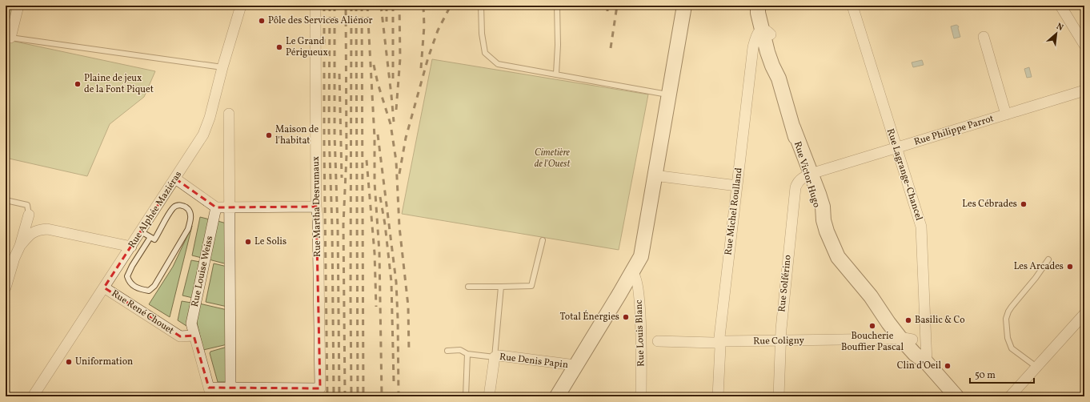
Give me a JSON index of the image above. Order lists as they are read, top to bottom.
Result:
{
  "streets": {
    "main road": ["Rue Victor Hugo"],
    "street": [
      "Rue Philippe Parrot",
      "Rue Lagrange-Chancel",
      "Rue Martha Desrumaux",
      "Rue Alphée Maziéras",
      "Rue Michel Roulland",
      "Rue Louise Weiss",
      "Rue Solférino",
      "Rue René Chouet",
      "Rue Louis Blanc",
      "Rue Coligny",
      "Rue Denis Papin"
    ]
  },
  "crossings": [
    ["Rue Philippe Parrot", "Rue Victor Hugo"],
    ["Rue Philippe Parrot", "Rue Lagrange-Chancel"],
    ["Rue Philippe Parrot", "Rue Solférino"],
    ["Rue Victor Hugo", "Rue Lagrange-Chancel"],
    ["Rue Victor Hugo", "Rue Michel Roulland"],
    ["Rue Victor Hugo", "Rue Solférino"],
    ["Rue Victor Hugo", "Rue Coligny"],
    ["Rue Lagrange-Chancel", "Rue Coligny"],
    ["Rue Alphée Maziéras", "Rue René Chouet"],
    ["Rue Michel Roulland", "Rue Coligny"],
    ["Rue Louise Weiss", "Rue René Chouet"],
    ["Rue Solférino", "Rue Coligny"]
  ],
  "parks": ["Cimetière de l'Ouest"],
  "places": [
    "Pôle des Services Aliénor",
    "Le Grand Périgueux",
    "Plaine de jeux de la Font Piquet",
    "Maison de l'habitat",
    "Les Cébrades",
    "Le Solis",
    "Les Arcades",
    "Total Énergies",
    "Basilic & Co",
    "Boucherie Bouffier Pascal",
    "Uniformation",
    "Clin d'Oeil"
  ],
  "scale_bar": "50 m",
  "north": "top right"
}
